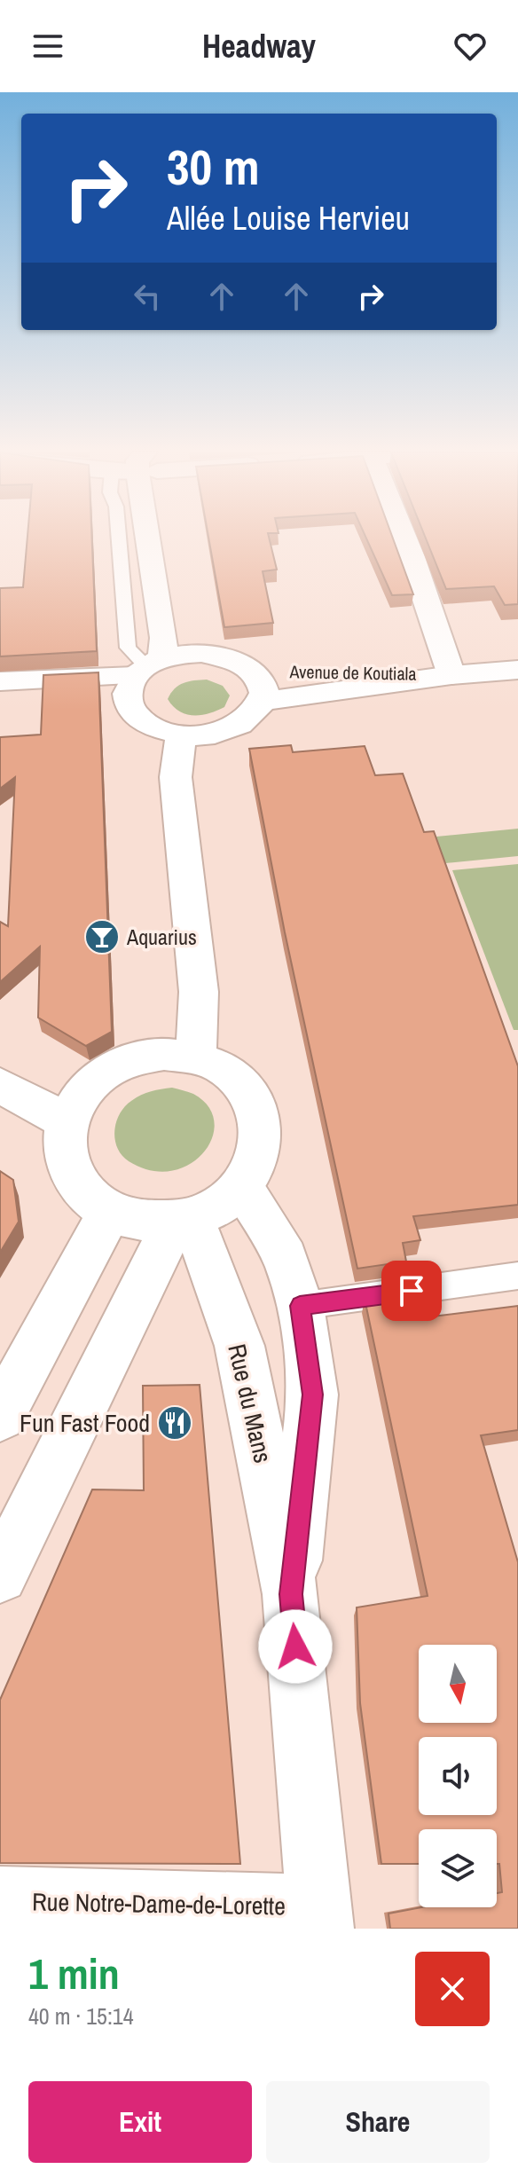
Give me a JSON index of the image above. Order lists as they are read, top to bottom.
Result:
{
  "streets": {
    "main road": ["Avenue de Koutiala", "Rue du Mans", "Rue Notre-Dame-de-Lorette"]
  },
  "crossings": [
    ["Rue du Mans", "Rue Notre-Dame-de-Lorette"]
  ],
  "places": {
    "bar": ["Aquarius"],
    "restaurant": ["Fun Fast Food"]
  },
  "north": "bottom",
  "page": {
    "header": "Headway",
    "turn": ["30 m", "Allée Louise Hervieu"],
    "heading": ["1 min", "40 m · 15:14"],
    "buttons": ["Exit", "Share"]
  }
}
